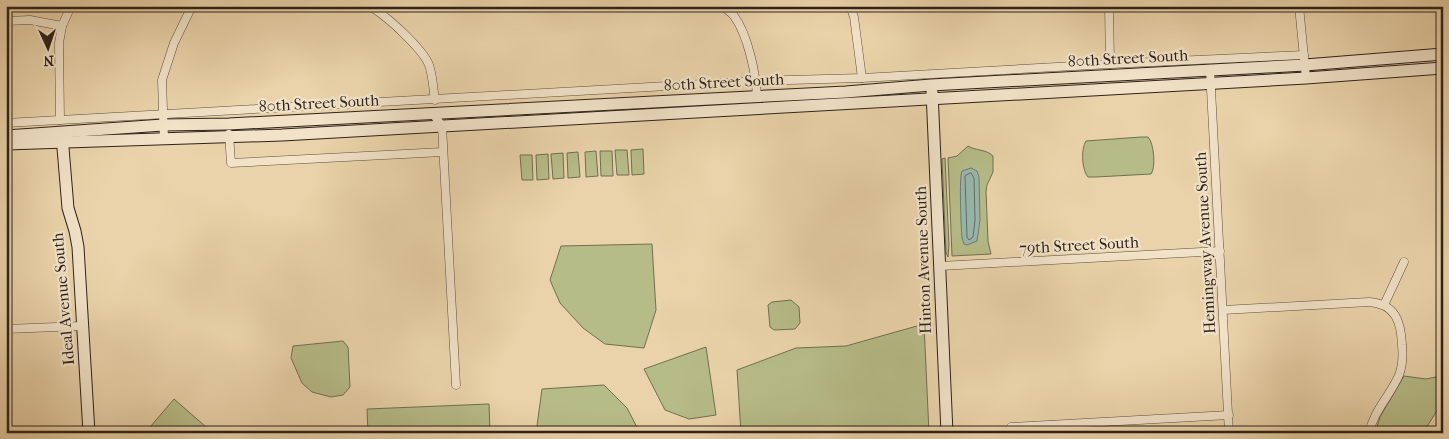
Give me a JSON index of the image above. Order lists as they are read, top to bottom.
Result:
{
  "streets": {
    "main road": ["80th Street South", "Hinton Avenue South", "Ideal Avenue South"],
    "street": ["Hemingway Avenue South", "79th Street South"]
  },
  "crossings": [
    ["80th Street South", "Hemingway Avenue South"],
    ["80th Street South", "Hinton Avenue South"],
    ["80th Street South", "Ideal Avenue South"],
    ["Hemingway Avenue South", "79th Street South"],
    ["79th Street South", "Hinton Avenue South"]
  ],
  "north": "bottom"
}
